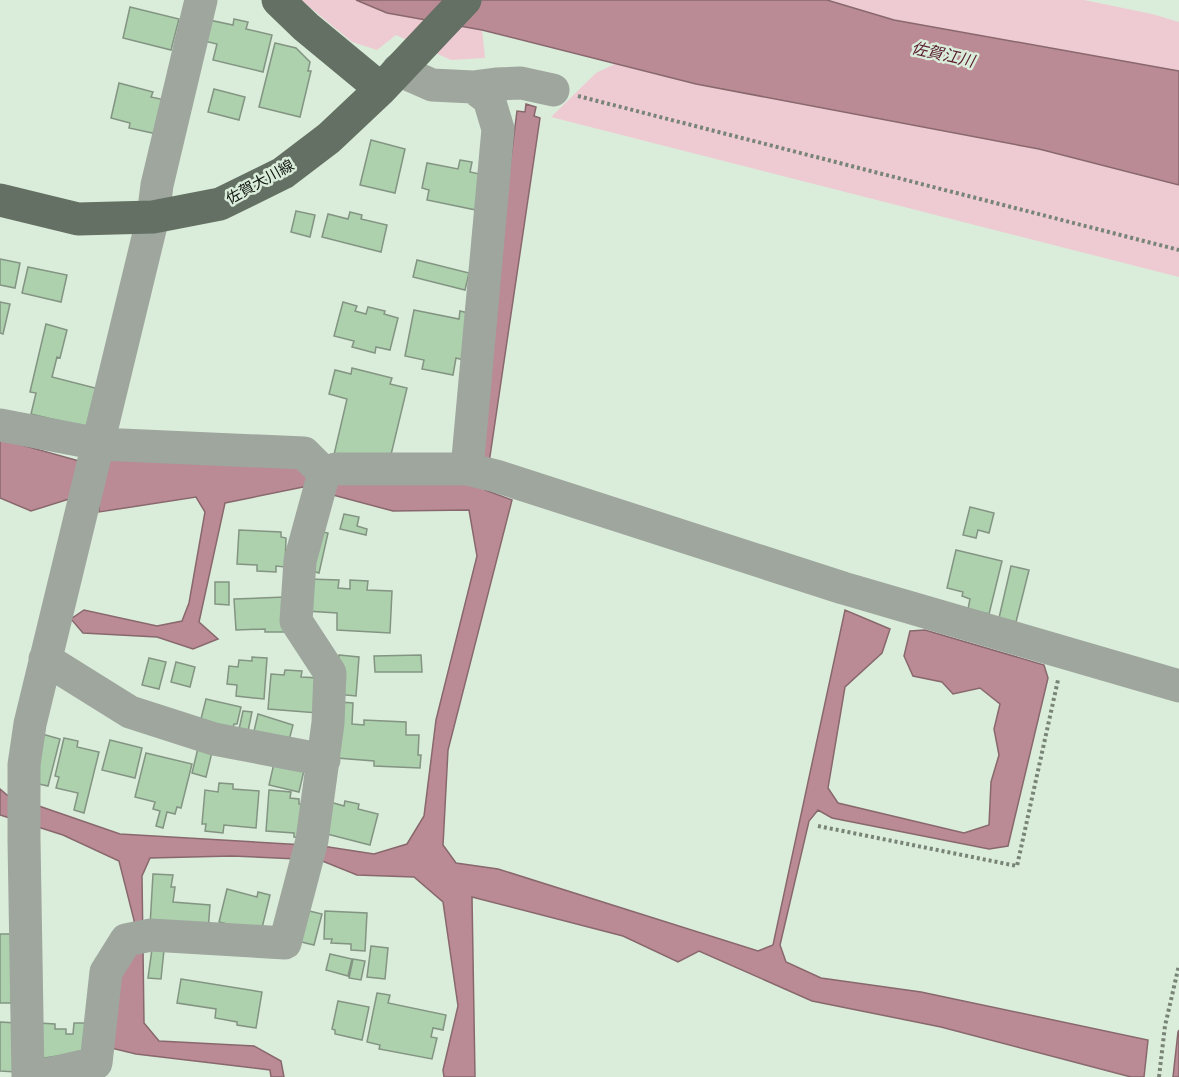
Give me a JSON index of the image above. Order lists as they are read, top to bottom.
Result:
{
  "streets": {
    "main road": ["佐賀大川線"]
  },
  "water": ["佐賀江川"]
}
